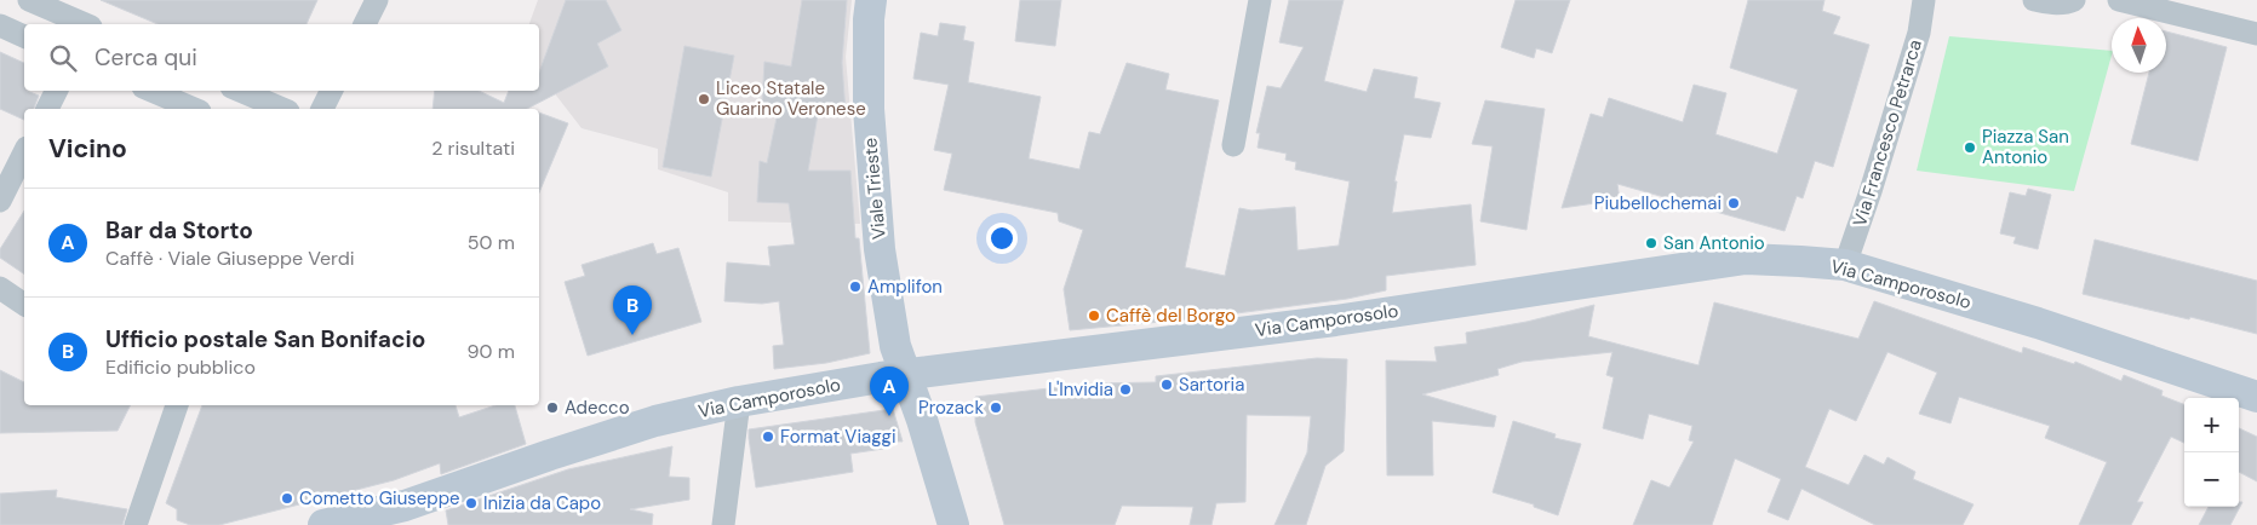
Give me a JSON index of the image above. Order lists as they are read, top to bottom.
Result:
{
  "streets": {
    "street": ["Via Francesco Petrarca", "Viale Trieste", "Via Camporosolo"]
  },
  "crossings": [
    ["Via Francesco Petrarca", "Via Camporosolo"],
    ["Viale Trieste", "Via Camporosolo"]
  ],
  "places": [
    "Liceo Statale Guarino Veronese",
    "Piazza San Antonio",
    "Piubellochemai",
    "San Antonio",
    "Amplifon",
    "Caffè del Borgo",
    "Sartoria",
    "L'Invidia",
    "Adecco",
    "Prozack",
    "Format Viaggi",
    "Cometto Giuseppe",
    "Inizia da Capo"
  ],
  "north": "top",
  "page": {
    "search": "Cerca qui",
    "heading": ["Vicino", "2 risultati"],
    "list": [
      {
        "mark": "A",
        "name": "Bar da Storto",
        "note": "Caffè · Viale Giuseppe Verdi",
        "value": "50 m"
      },
      {
        "mark": "B",
        "name": "Ufficio postale San Bonifacio",
        "note": "Edificio pubblico",
        "value": "90 m"
      }
    ],
    "pins": ["B", "A"],
    "map_buttons": ["+", "−"]
  }
}
